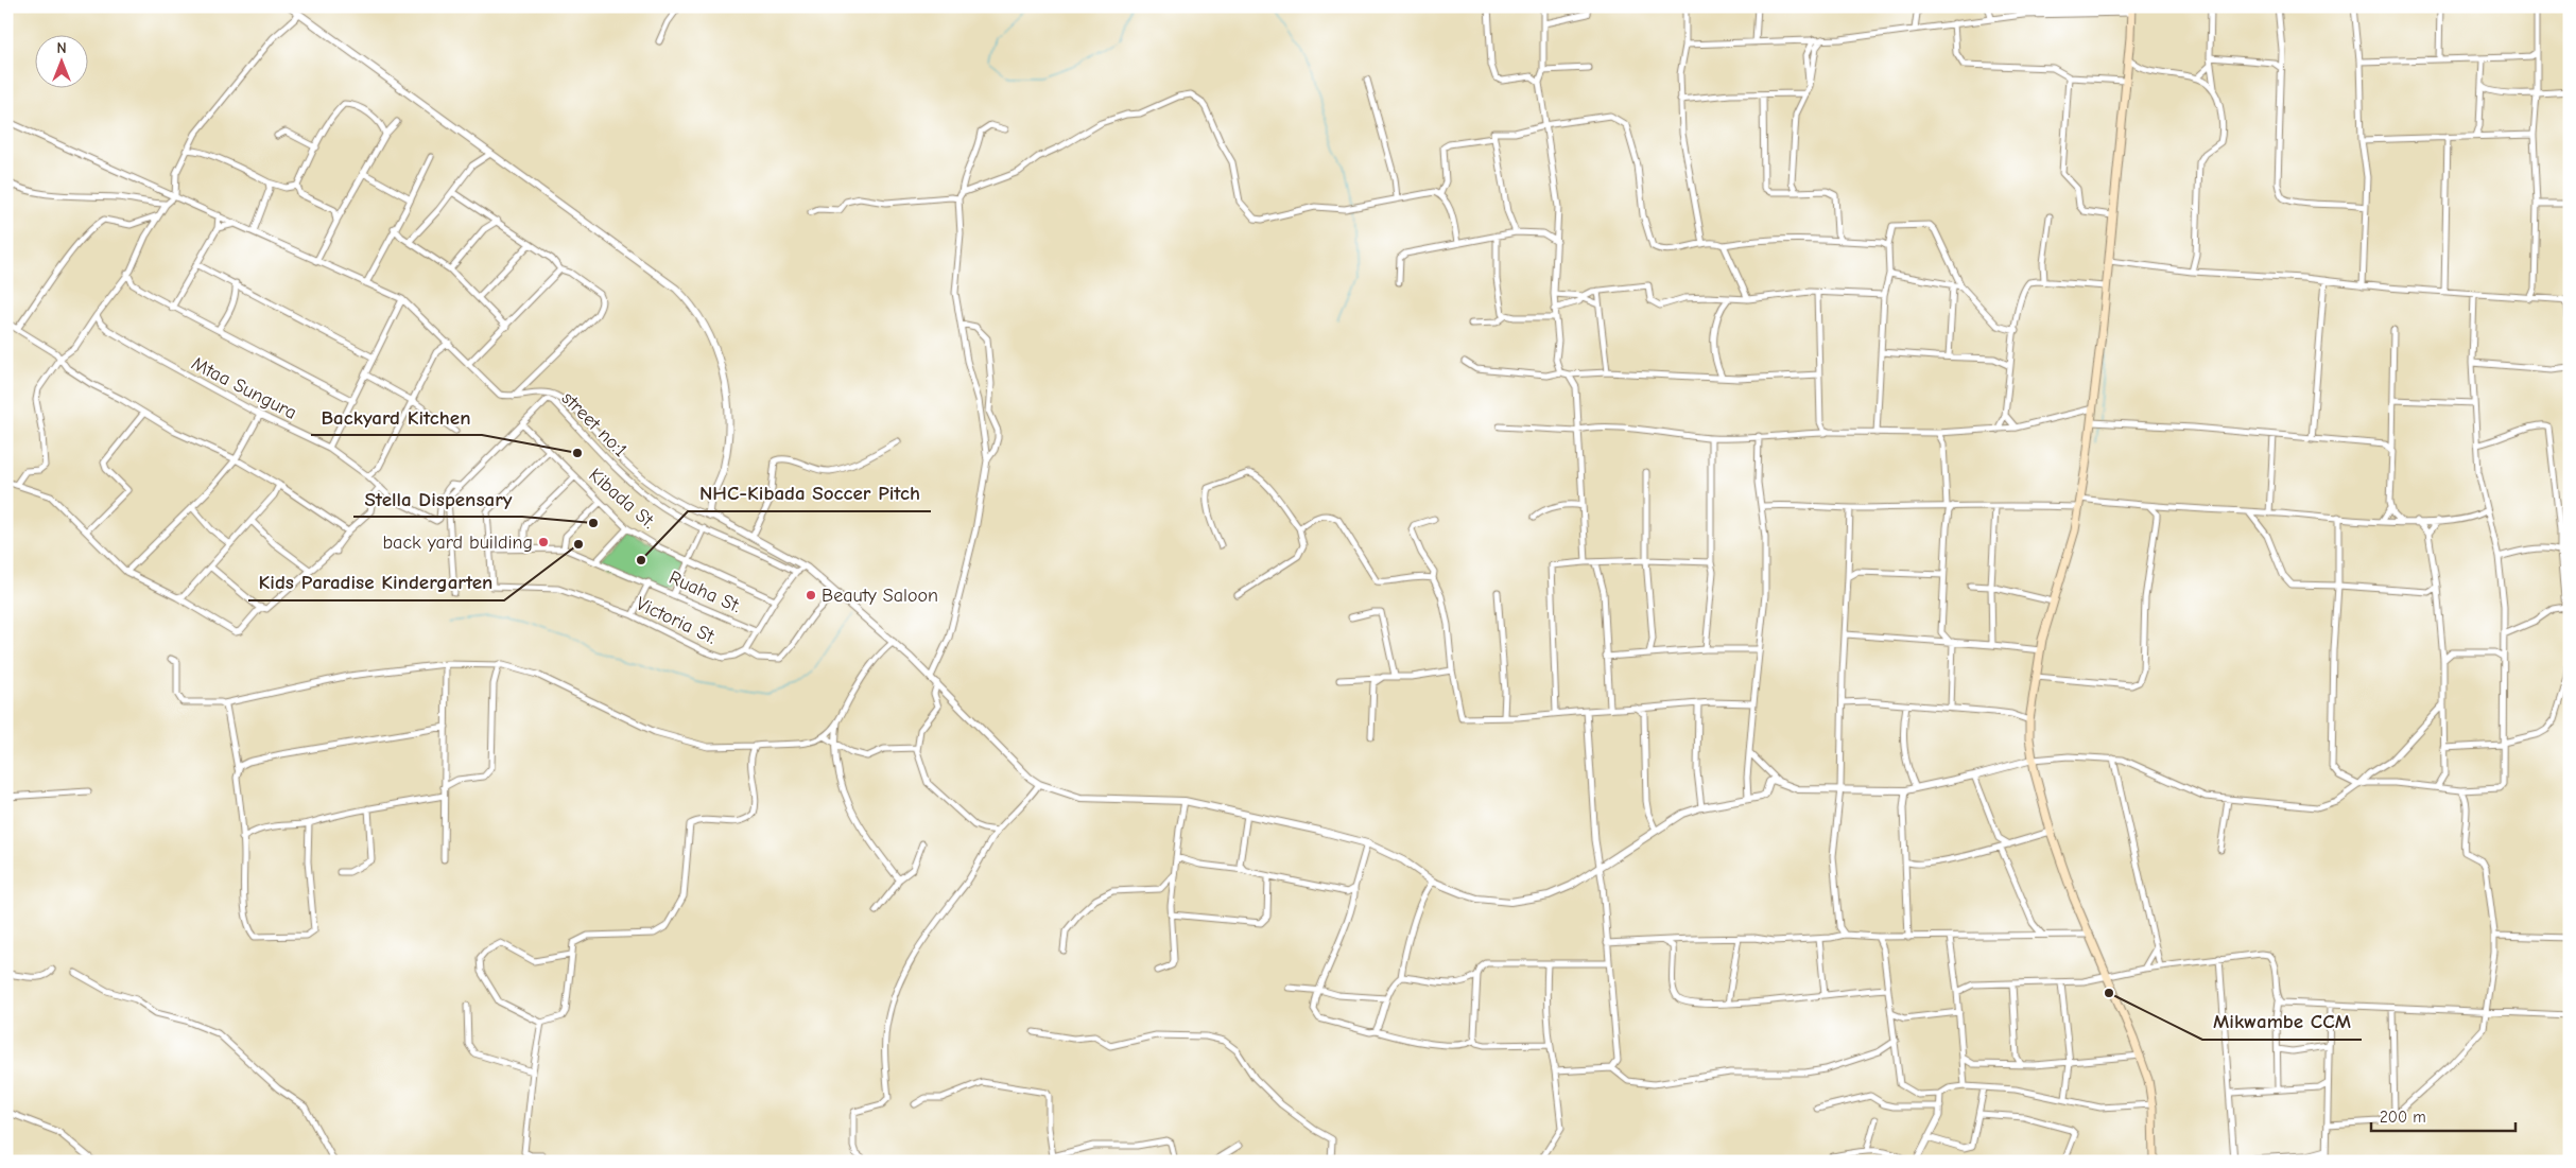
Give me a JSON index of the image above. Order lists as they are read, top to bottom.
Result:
{
  "streets": {
    "street": [
      "Mtaa Sungura",
      "street no:1",
      "Kibada St.",
      "Ruaha St.",
      "Victoria St."
    ]
  },
  "crossings": [
    ["Mtaa Sungura", "street no:1"],
    ["street no:1", "Kibada St."],
    ["Ruaha St.", "Victoria St."]
  ],
  "places": [
    "Backyard Kitchen",
    "Stella Dispensary",
    "back yard building",
    "Kids Paradise Kindergarten",
    "NHC-Kibada Soccer Pitch",
    "Beauty Saloon",
    "Mikwambe CCM"
  ],
  "scale_bar": "200 m",
  "north": "top"
}
